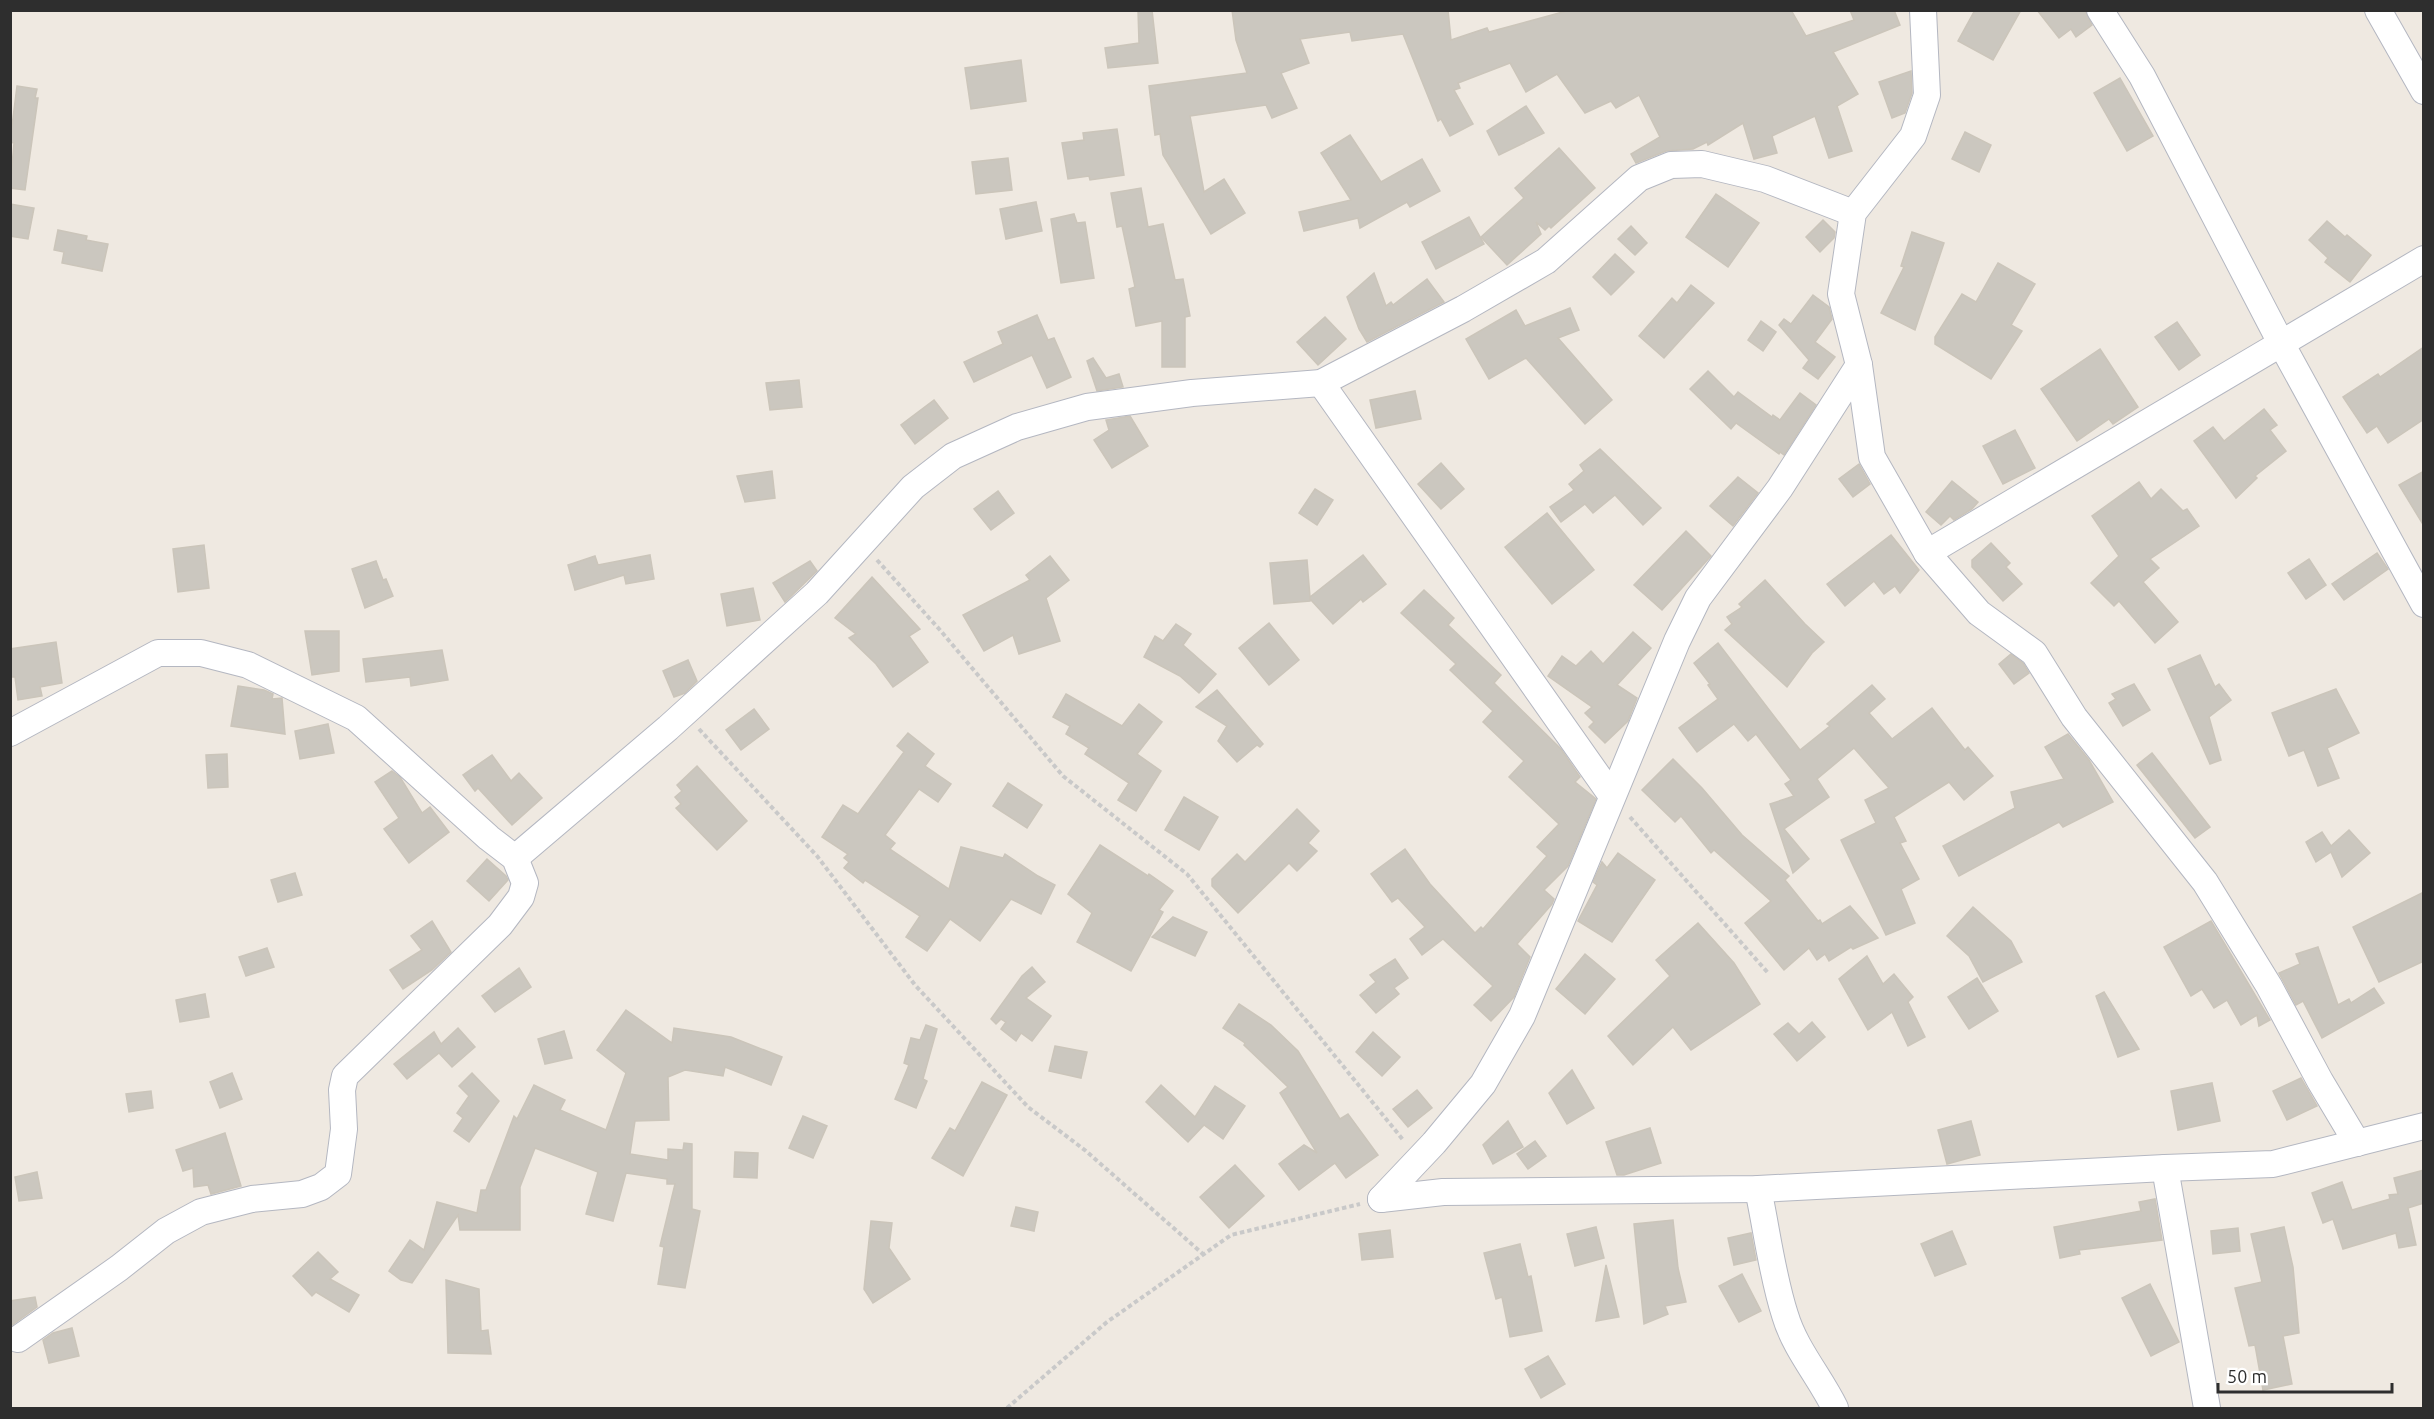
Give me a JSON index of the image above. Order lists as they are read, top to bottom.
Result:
{
  "scale_bar": "50 m"
}
